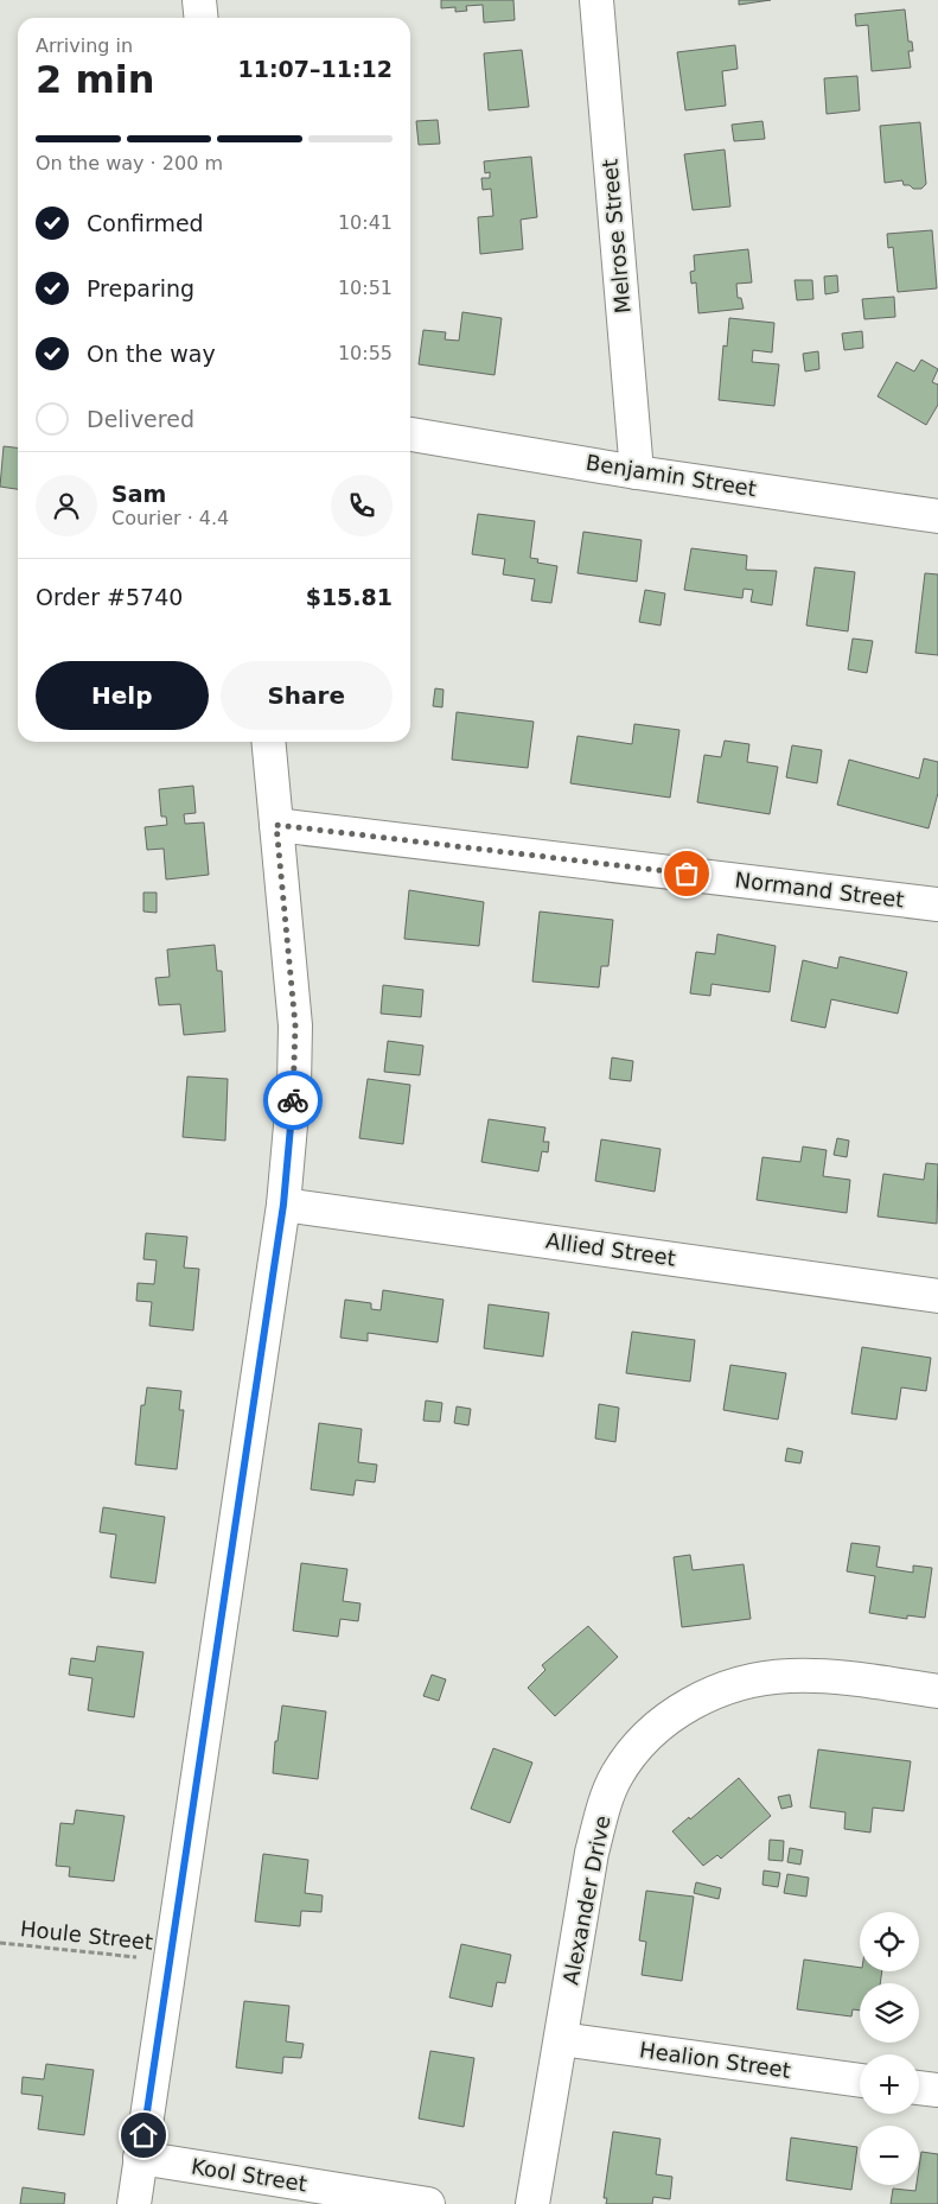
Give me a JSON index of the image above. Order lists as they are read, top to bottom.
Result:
{
  "streets": {
    "street": [
      "Melrose Street",
      "Benjamin Street",
      "Normand Street",
      "Allied Street",
      "Alexander Drive",
      "Healion Street",
      "Kool Street"
    ],
    "path": ["Houle Street"]
  },
  "crossings": [
    ["Melrose Street", "Benjamin Street"],
    ["Alexander Drive", "Healion Street"]
  ],
  "page": {
    "heading": ["2 min", "Arriving in", "11:07–11:12"],
    "panel": [
      "Sam",
      "Courier · 4.4",
      "Order #5740",
      "$15.81"
    ],
    "bar": "On the way · 200 m",
    "list": [
      ["Confirmed", "10:41"],
      ["Preparing", "10:51"],
      ["On the way", "10:55"],
      "Delivered"
    ],
    "buttons": ["Help", "Share"],
    "map_buttons": ["+", "−"]
  }
}
